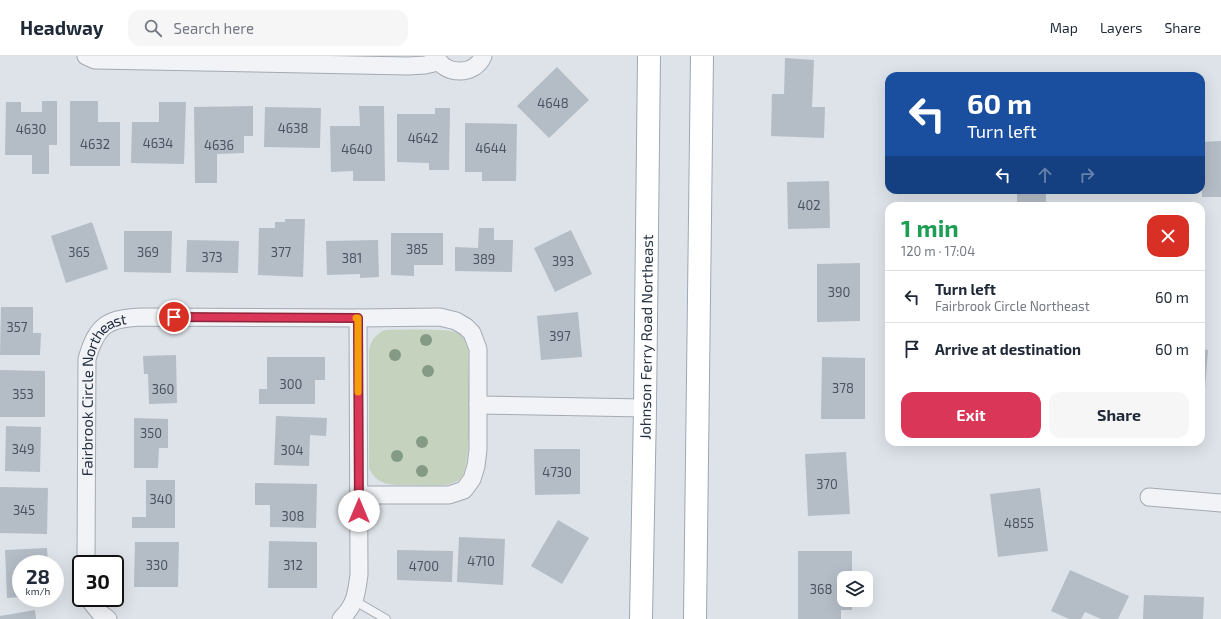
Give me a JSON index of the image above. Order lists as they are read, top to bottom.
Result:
{
  "streets": {
    "main road": ["Johnson Ferry Road Northeast"],
    "street": ["Fairbrook Circle Northeast"]
  },
  "house_numbers": [
    "4648",
    "4638",
    "4630",
    "4642",
    "4634",
    "4632",
    "4636",
    "4644",
    "4640",
    "402",
    "385",
    "365",
    "369",
    "377",
    "373",
    "381",
    "389",
    "393",
    "390",
    "357",
    "397",
    "300",
    "378",
    "360",
    "353",
    "350",
    "349",
    "304",
    "4730",
    "370",
    "340",
    "345",
    "308",
    "4855",
    "4710",
    "330",
    "312",
    "4700",
    "368"
  ],
  "page": {
    "header": "Headway",
    "search": "Search here",
    "nav": ["Map", "Layers", "Share"],
    "turn": ["60 m", "Turn left"],
    "heading": ["1 min", "120 m · 17:04"],
    "list": [
      {
        "name": "Turn left",
        "note": "Fairbrook Circle Northeast",
        "value": "60 m"
      },
      {
        "name": "Arrive at destination",
        "value": "60 m"
      }
    ],
    "buttons": ["Exit", "Share"],
    "speed": "28 km/h",
    "limit": "30"
  }
}
